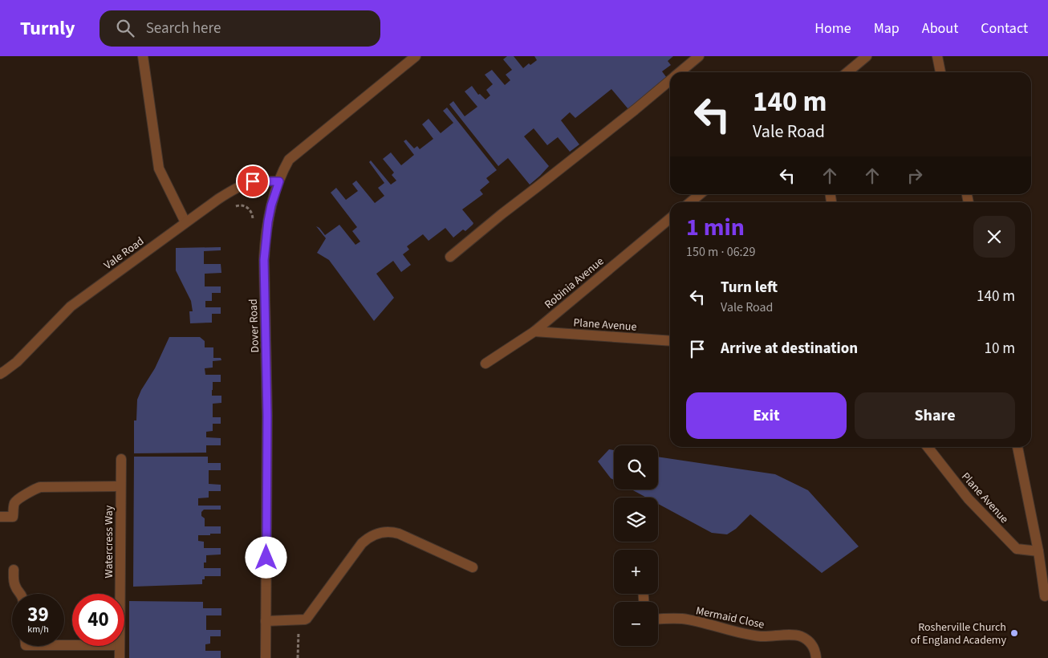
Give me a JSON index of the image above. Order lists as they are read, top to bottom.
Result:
{
  "streets": {
    "street": [
      "Vale Road",
      "Robinia Avenue",
      "Plane Avenue",
      "Dover Road",
      "Watercress Way",
      "Mermaid Close"
    ]
  },
  "crossings": [
    ["Vale Road", "Dover Road"],
    ["Robinia Avenue", "Plane Avenue"]
  ],
  "places": ["Rosherville Church of England Academy"],
  "page": {
    "header": "Turnly",
    "search": "Search here",
    "nav": [
      "Home",
      "Map",
      "About",
      "Contact"
    ],
    "turn": ["140 m", "Vale Road"],
    "heading": ["1 min", "150 m · 06:29"],
    "list": [
      {
        "name": "Turn left",
        "note": "Vale Road",
        "value": "140 m"
      },
      {
        "name": "Arrive at destination",
        "value": "10 m"
      }
    ],
    "buttons": ["Exit", "Share"],
    "map_buttons": ["+", "−"],
    "speed": "39 km/h",
    "limit": "40"
  }
}
